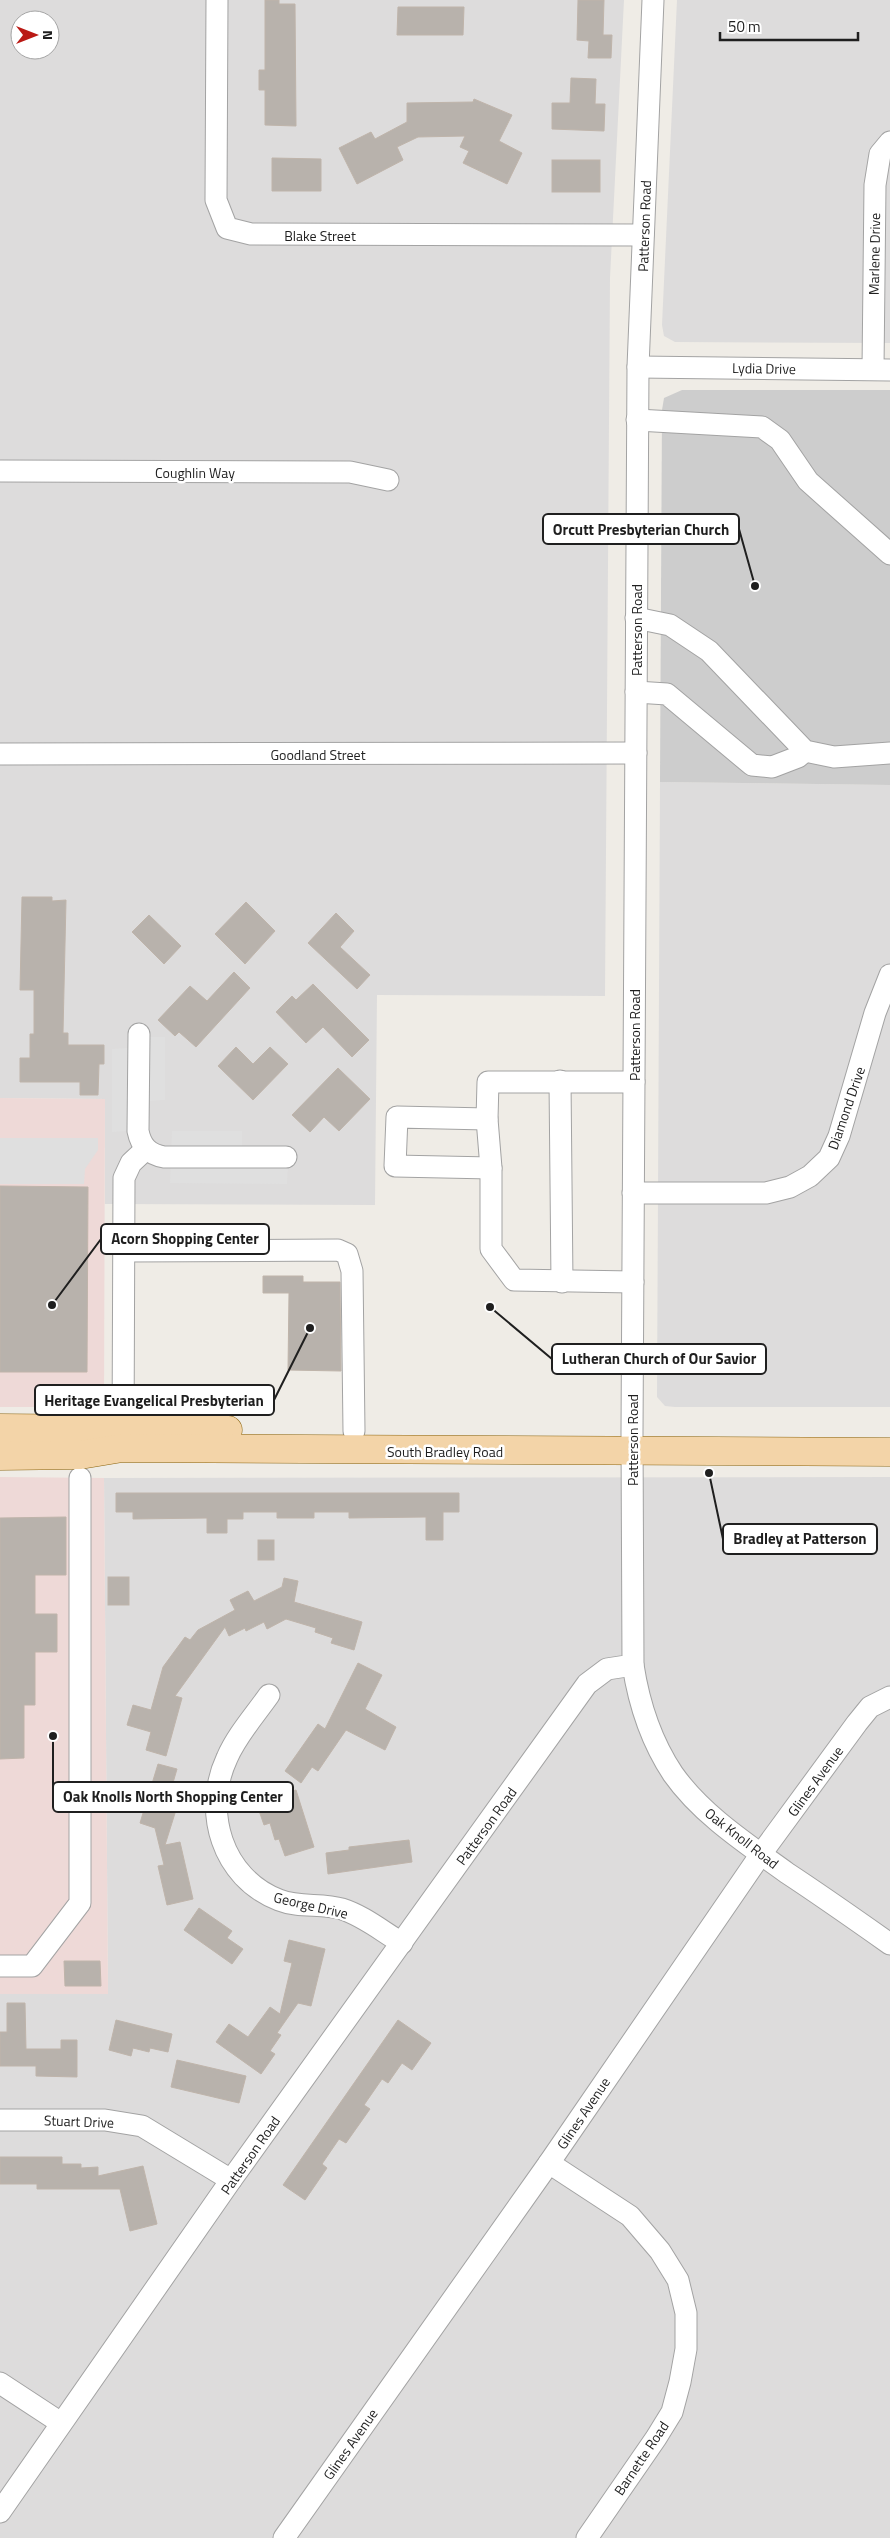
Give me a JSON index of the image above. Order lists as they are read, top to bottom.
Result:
{
  "streets": {
    "main road": ["South Bradley Road"],
    "street": [
      "Patterson Road",
      "Blake Street",
      "Marlene Drive",
      "Lydia Drive",
      "Coughlin Way",
      "Goodland Street",
      "Diamond Drive",
      "Glines Avenue",
      "Oak Knoll Road",
      "George Drive",
      "Stuart Drive",
      "Barnette Road"
    ]
  },
  "crossings": [
    ["Patterson Road", "Blake Street"],
    ["Patterson Road", "Lydia Drive"],
    ["Patterson Road", "Goodland Street"],
    ["Patterson Road", "Diamond Drive"],
    ["Patterson Road", "South Bradley Road"],
    ["Patterson Road", "Oak Knoll Road"],
    ["Patterson Road", "George Drive"],
    ["Patterson Road", "Stuart Drive"],
    ["Marlene Drive", "Lydia Drive"],
    ["Glines Avenue", "Oak Knoll Road"],
    ["Glines Avenue", "Barnette Road"]
  ],
  "places": [
    "Orcutt Presbyterian Church",
    "Acorn Shopping Center",
    "Lutheran Church of Our Savior",
    "Heritage Evangelical Presbyterian",
    "Bradley at Patterson",
    "Oak Knolls North Shopping Center"
  ],
  "scale_bar": "50 m",
  "north": "right"
}
